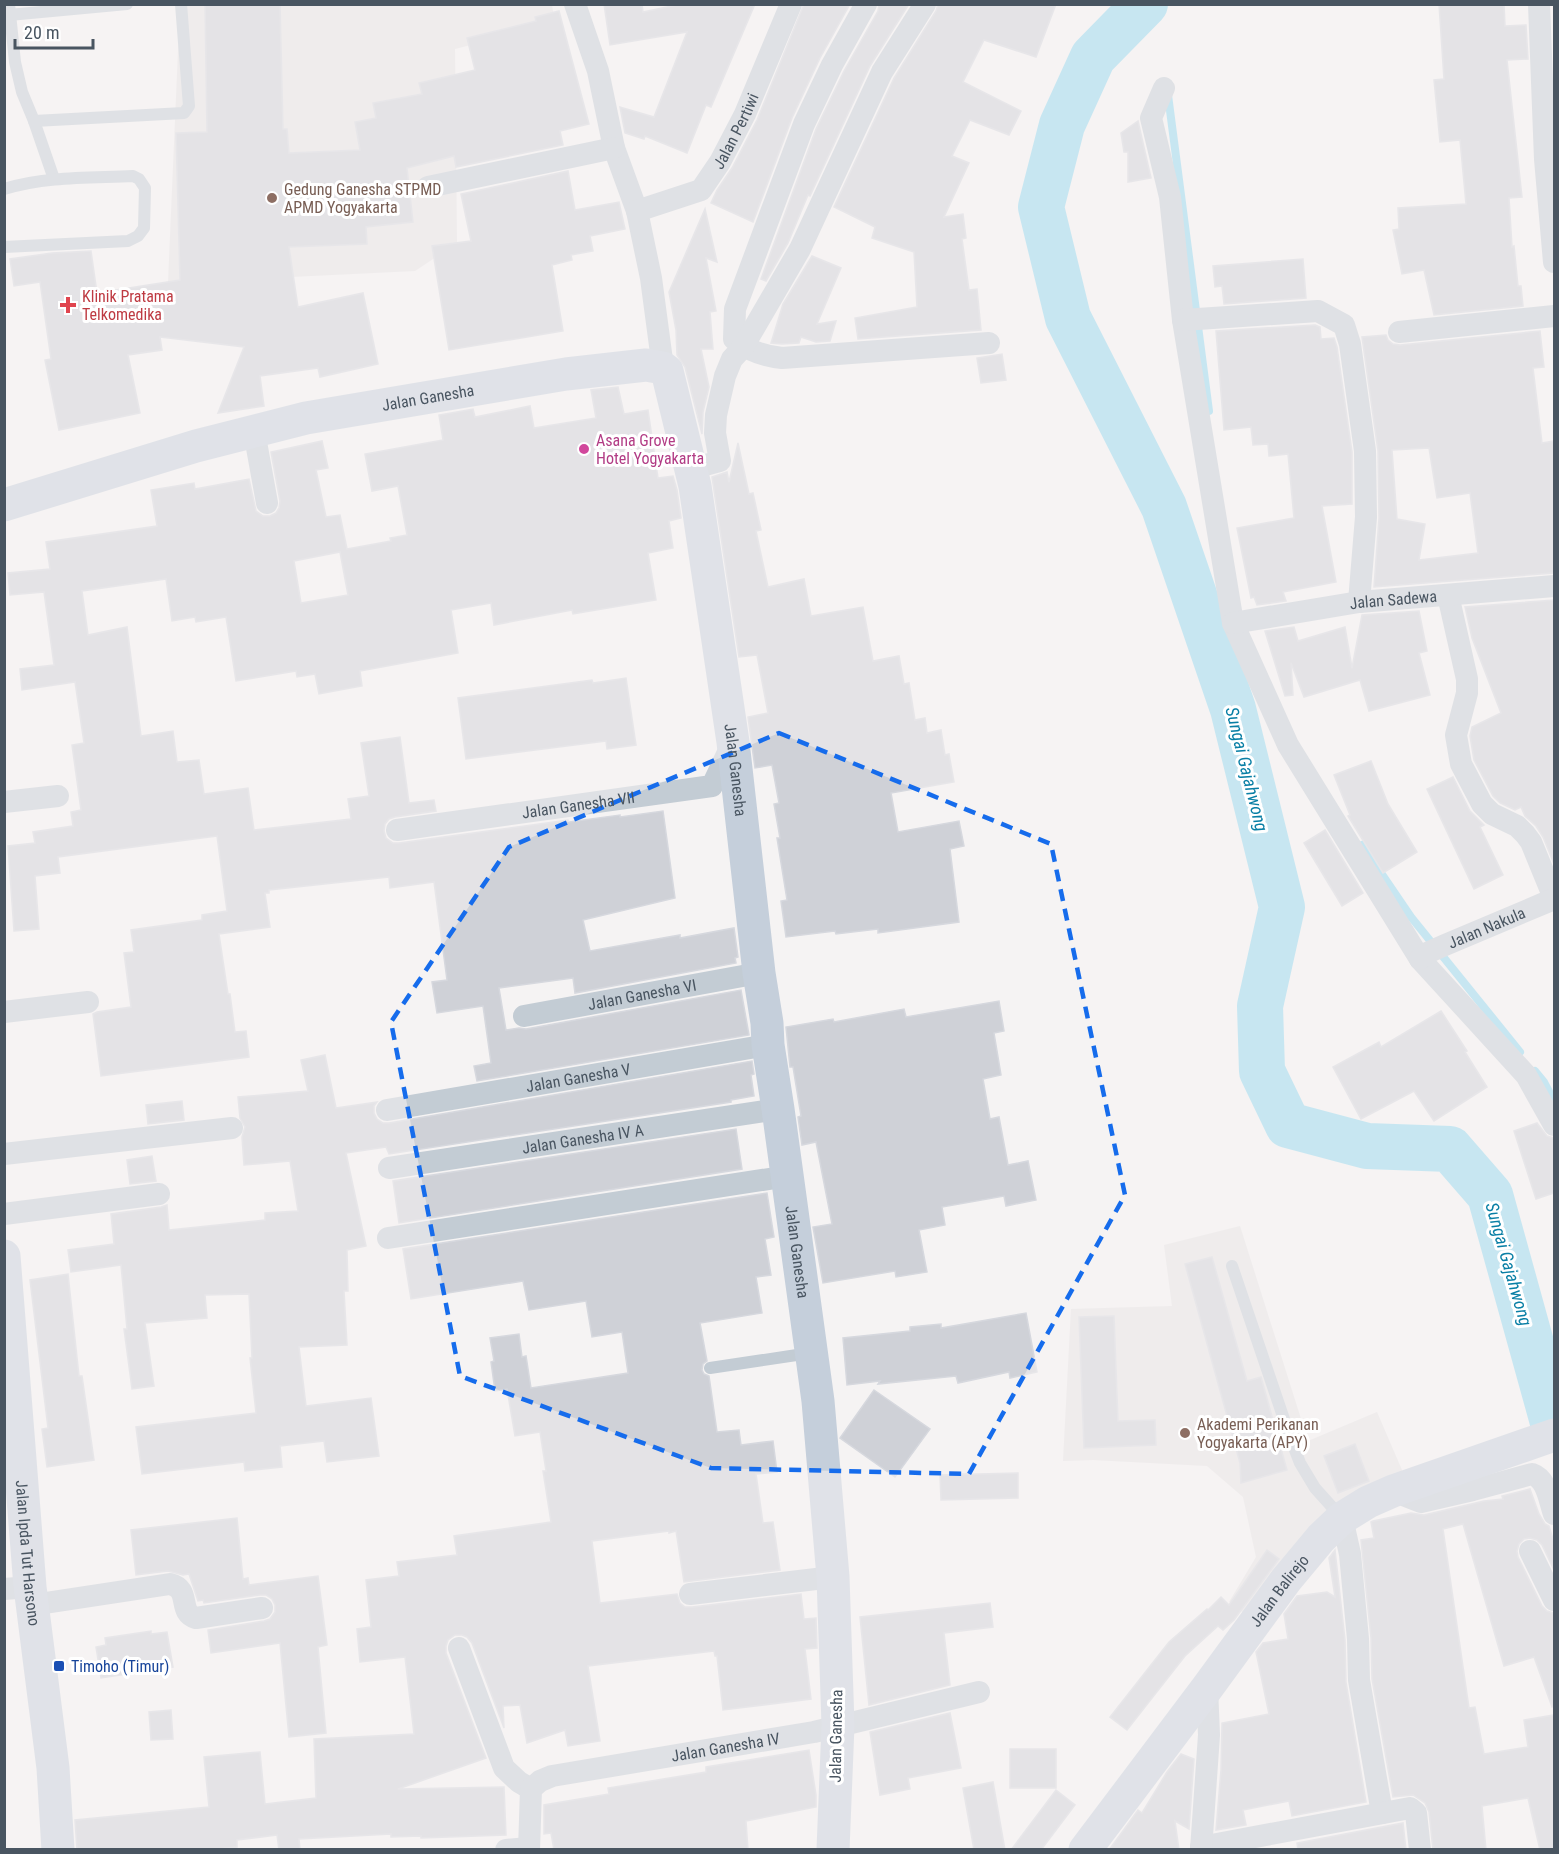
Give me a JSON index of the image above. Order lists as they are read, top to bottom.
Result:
{
  "streets": {
    "street": [
      "Jalan Pertiwi",
      "Jalan Ganesha",
      "Jalan Sadewa",
      "Jalan Ganesha VII",
      "Jalan Nakula",
      "Jalan Ganesha VI",
      "Jalan Ganesha V",
      "Jalan Ganesha IV A",
      "Jalan Ipda Tut Harsono",
      "Jalan Balirejo",
      "Jalan Ganesha IV"
    ]
  },
  "crossings": [
    ["Jalan Ganesha", "Jalan Ganesha VII"],
    ["Jalan Ganesha", "Jalan Ganesha VI"],
    ["Jalan Ganesha", "Jalan Ganesha V"],
    ["Jalan Ganesha", "Jalan Ganesha IV A"],
    ["Jalan Ganesha", "Jalan Ganesha IV"]
  ],
  "water": ["Sungai Gajahwong"],
  "places": {
    "other": ["Gedung Ganesha STPMD APMD Yogyakarta", "Asana Grove Hotel Yogyakarta", "Akademi Perikanan Yogyakarta (APY)"],
    "health": ["Klinik Pratama Telkomedika"],
    "transit": ["Timoho (Timur)"]
  },
  "scale_bar": "20 m"
}
